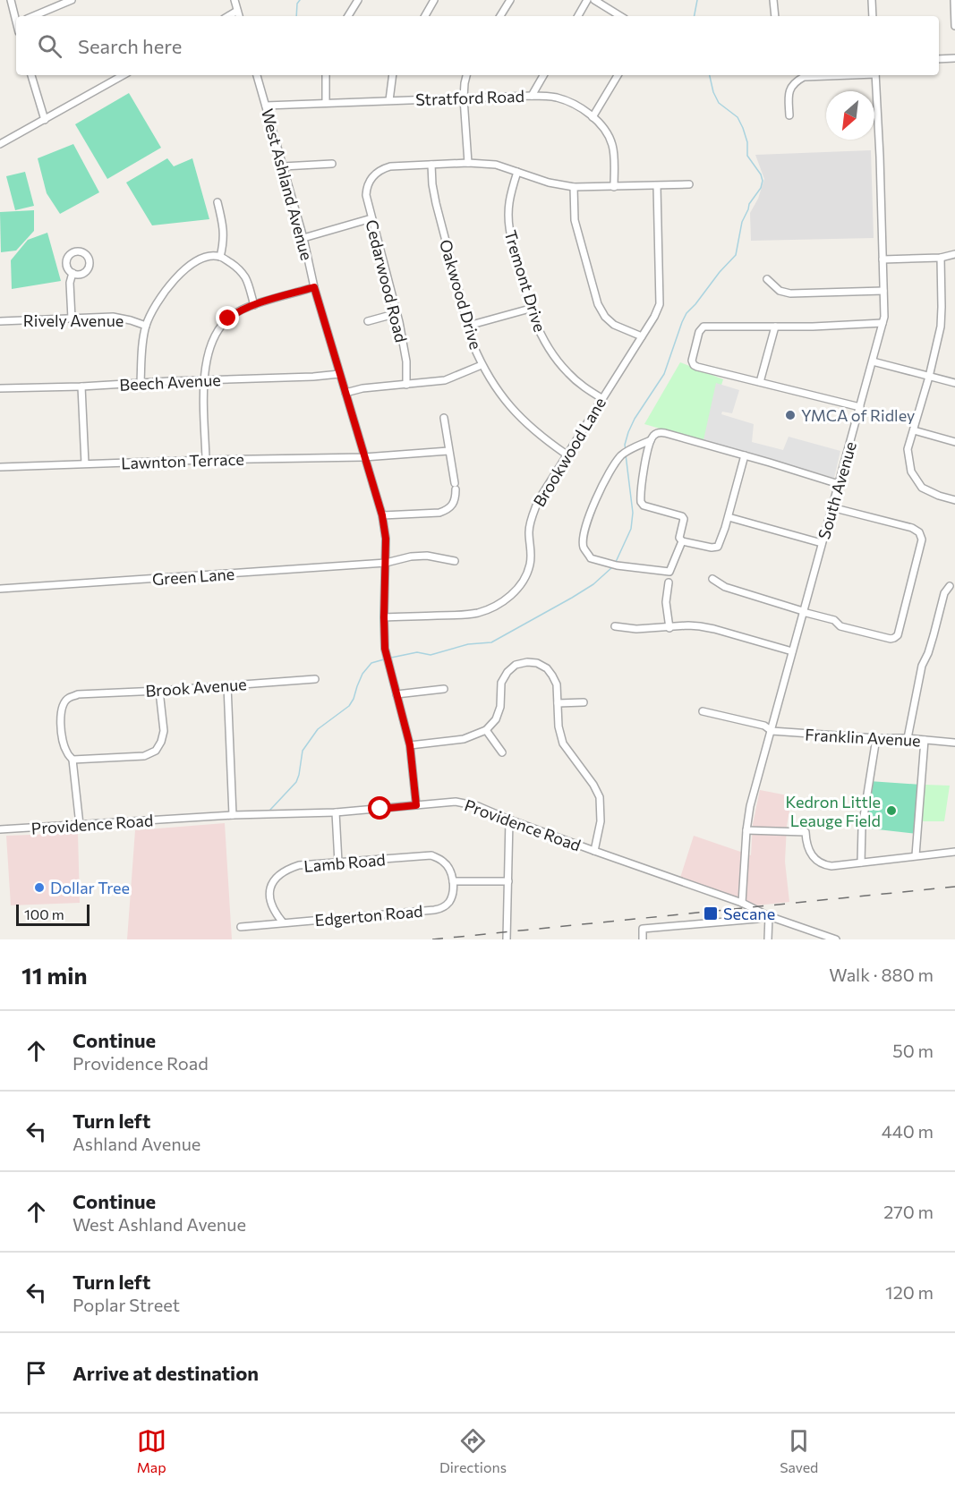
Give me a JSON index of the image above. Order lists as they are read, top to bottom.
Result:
{
  "streets": {
    "street": [
      "Stratford Road",
      "West Ashland Avenue",
      "Cedarwood Road",
      "Tremont Drive",
      "Oakwood Drive",
      "Rively Avenue",
      "Beech Avenue",
      "Brookwood Lane",
      "Lawnton Terrace",
      "South Avenue",
      "Green Lane",
      "Brook Avenue",
      "Franklin Avenue",
      "Providence Road",
      "Lamb Road",
      "Edgerton Road"
    ]
  },
  "crossings": [
    ["Stratford Road", "West Ashland Avenue"],
    ["West Ashland Avenue", "Beech Avenue"],
    ["West Ashland Avenue", "Brookwood Lane"],
    ["West Ashland Avenue", "Lawnton Terrace"],
    ["West Ashland Avenue", "Green Lane"],
    ["West Ashland Avenue", "Providence Road"],
    ["Cedarwood Road", "Oakwood Drive"],
    ["Tremont Drive", "Brookwood Lane"],
    ["Oakwood Drive", "Brookwood Lane"],
    ["South Avenue", "Franklin Avenue"],
    ["South Avenue", "Providence Road"],
    ["Lamb Road", "Edgerton Road"]
  ],
  "places": {
    "other": ["YMCA of Ridley", "Kedron Little Leauge Field", "Dollar Tree"],
    "transit": ["Secane"]
  },
  "scale_bar": "100 m",
  "north": "bottom left",
  "page": {
    "search": "Search here",
    "scale": "100 m",
    "heading": ["11 min", "Walk · 880 m"],
    "list": [
      ["Continue", "Providence Road", "50 m"],
      ["Turn left", "Ashland Avenue", "440 m"],
      ["Continue", "West Ashland Avenue", "270 m"],
      ["Turn left", "Poplar Street", "120 m"],
      "Arrive at destination"
    ],
    "nav": ["Map", "Directions", "Saved"]
  }
}
